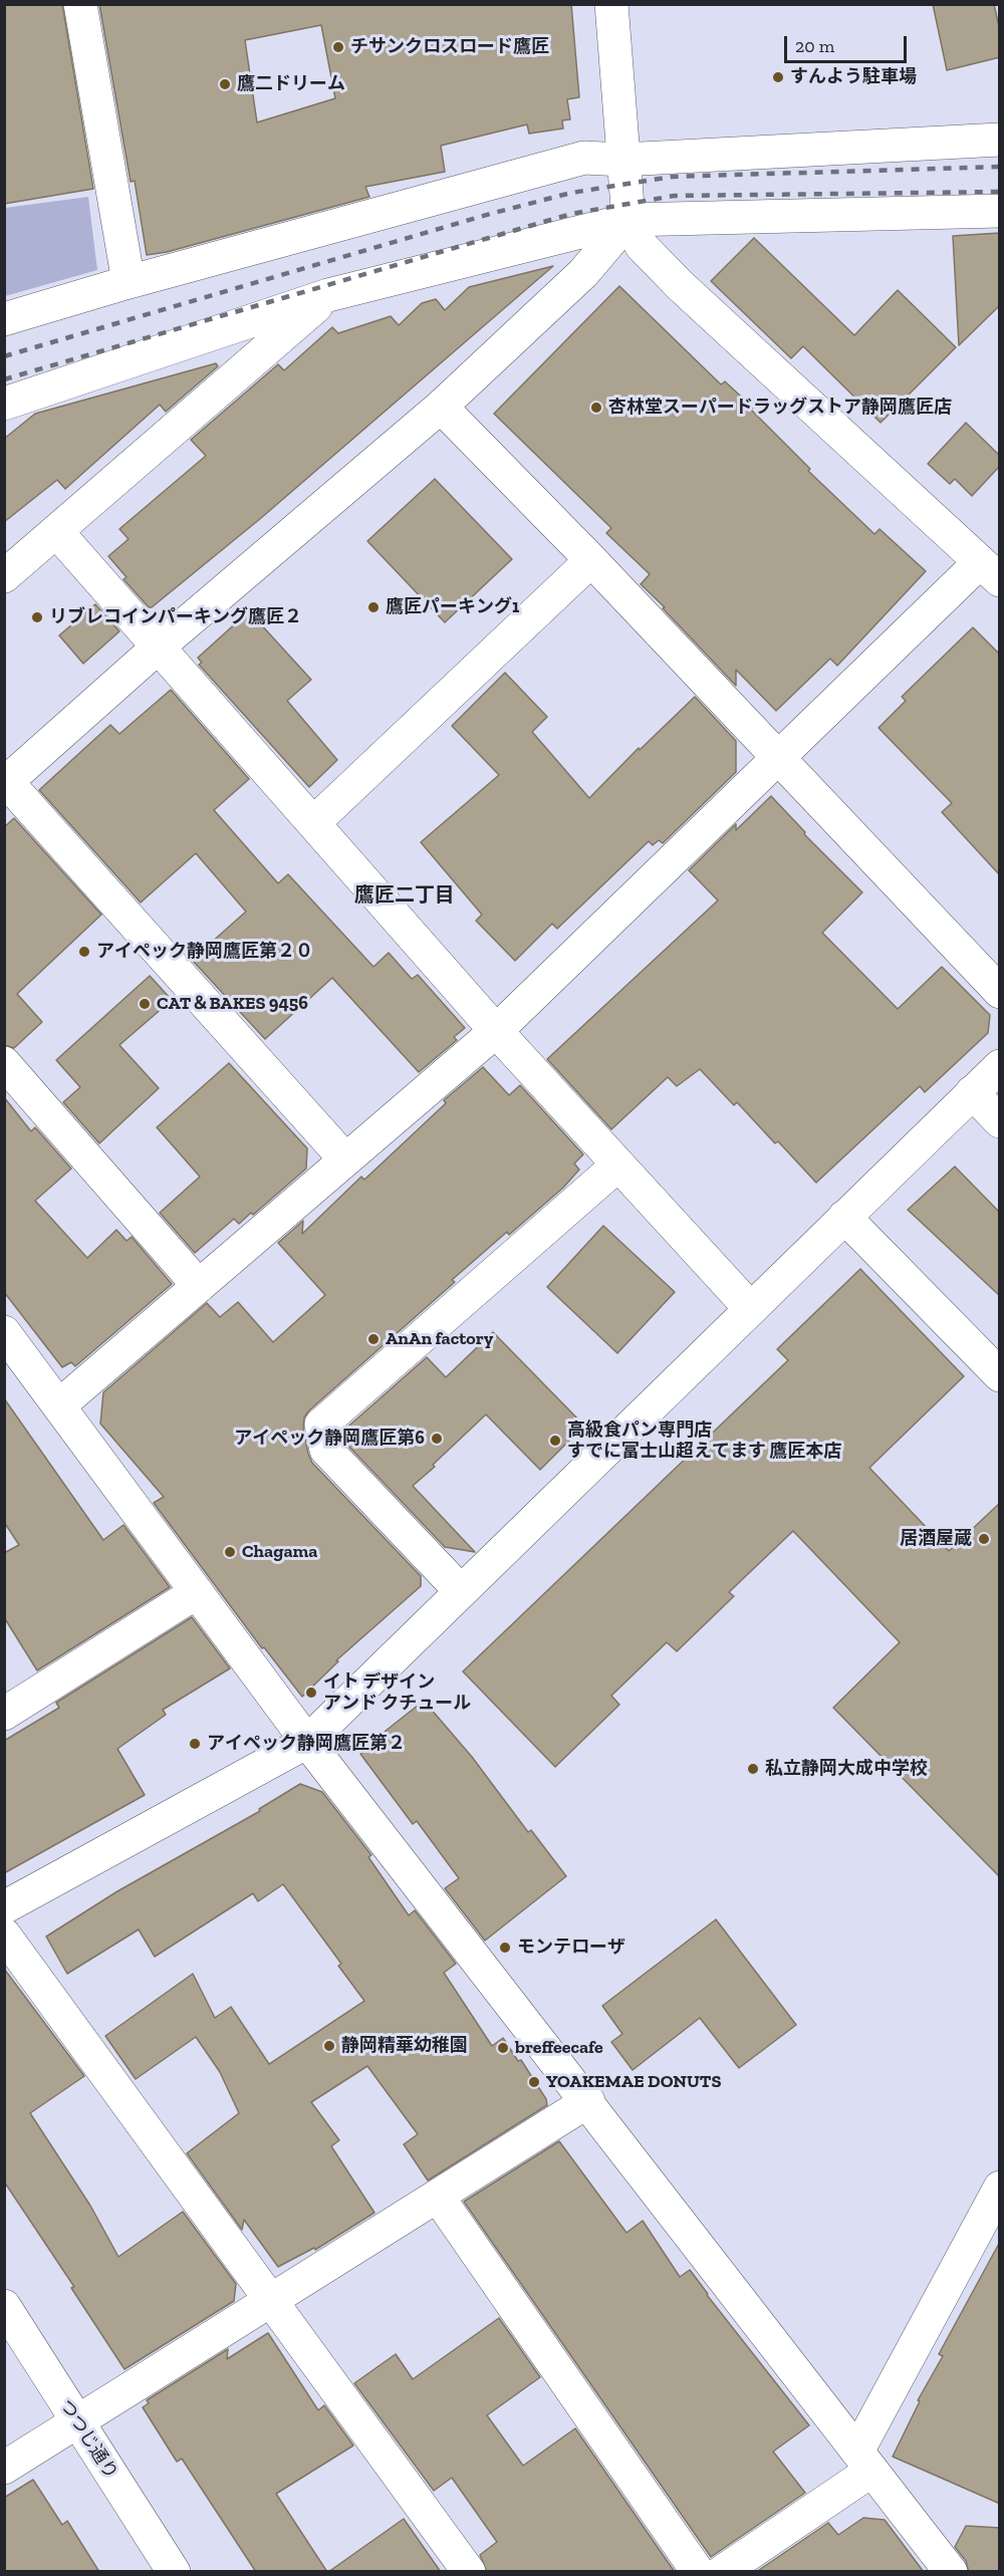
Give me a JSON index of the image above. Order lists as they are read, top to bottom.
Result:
{
  "streets": {
    "street": ["つつじ通り"]
  },
  "districts": ["鷹匠二丁目"],
  "places": [
    "チサンクロスロード鷹匠",
    "すんよう駐車場",
    "鷹二ドリーム",
    "杏林堂スーパードラッグストア静岡鷹匠店",
    "鷹匠パーキング1",
    "リブレコインパーキング鷹匠２",
    "アイペック静岡鷹匠第２０",
    "CAT＆BAKES 9456",
    "AnAn factory",
    "アイペック静岡鷹匠第6",
    "高級食パン専門店 すでに富士山超えてます 鷹匠本店",
    "居酒屋蔵",
    "Chagama",
    "イト デザイン アンド クチュール",
    "アイペック静岡鷹匠第２",
    "私立静岡大成中学校",
    "モンテローザ",
    "静岡精華幼稚園",
    "breffeecafe",
    "YOAKEMAE DONUTS"
  ],
  "scale_bar": "20 m"
}
